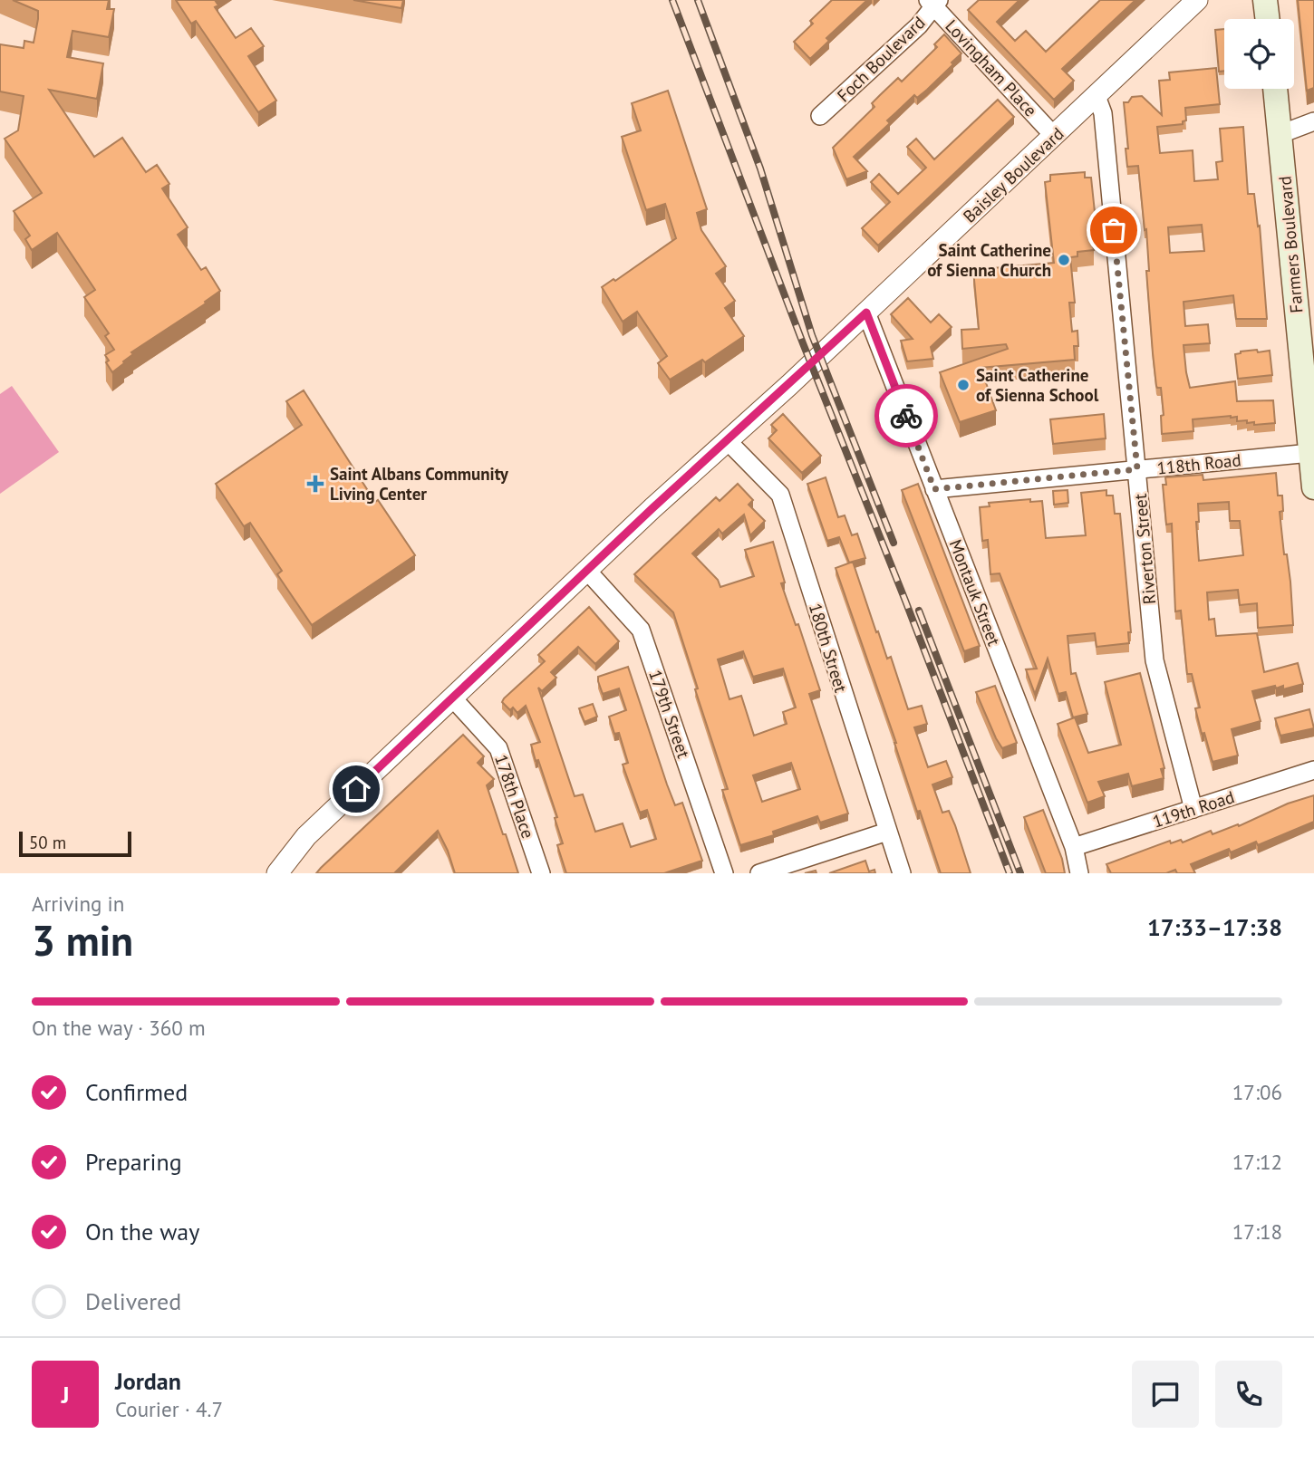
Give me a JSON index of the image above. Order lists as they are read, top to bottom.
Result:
{
  "streets": {
    "main road": ["Farmers Boulevard"],
    "street": [
      "Foch Boulevard",
      "Lovingham Place",
      "Baisley Boulevard",
      "118th Road",
      "Riverton Street",
      "Montauk Street",
      "180th Street",
      "179th Street",
      "178th Place",
      "119th Road"
    ]
  },
  "crossings": [
    ["Foch Boulevard", "Lovingham Place"],
    ["Lovingham Place", "Baisley Boulevard"],
    ["Baisley Boulevard", "Riverton Street"],
    ["Baisley Boulevard", "Montauk Street"],
    ["Baisley Boulevard", "180th Street"],
    ["Baisley Boulevard", "179th Street"],
    ["Baisley Boulevard", "178th Place"],
    ["Farmers Boulevard", "118th Road"],
    ["118th Road", "Riverton Street"],
    ["118th Road", "Montauk Street"],
    ["Riverton Street", "119th Road"],
    ["Montauk Street", "119th Road"]
  ],
  "places": {
    "other": ["Saint Catherine of Sienna Church", "Saint Catherine of Sienna School"],
    "health": ["Saint Albans Community Living Center"]
  },
  "scale_bar": "50 m",
  "page": {
    "scale": "50 m",
    "heading": ["3 min", "Arriving in", "17:33–17:38"],
    "panel": ["Jordan", "Courier · 4.7"],
    "bar": "On the way · 360 m",
    "list": [
      ["Confirmed", "17:06"],
      ["Preparing", "17:12"],
      ["On the way", "17:18"],
      "Delivered"
    ],
    "round": "J"
  }
}
